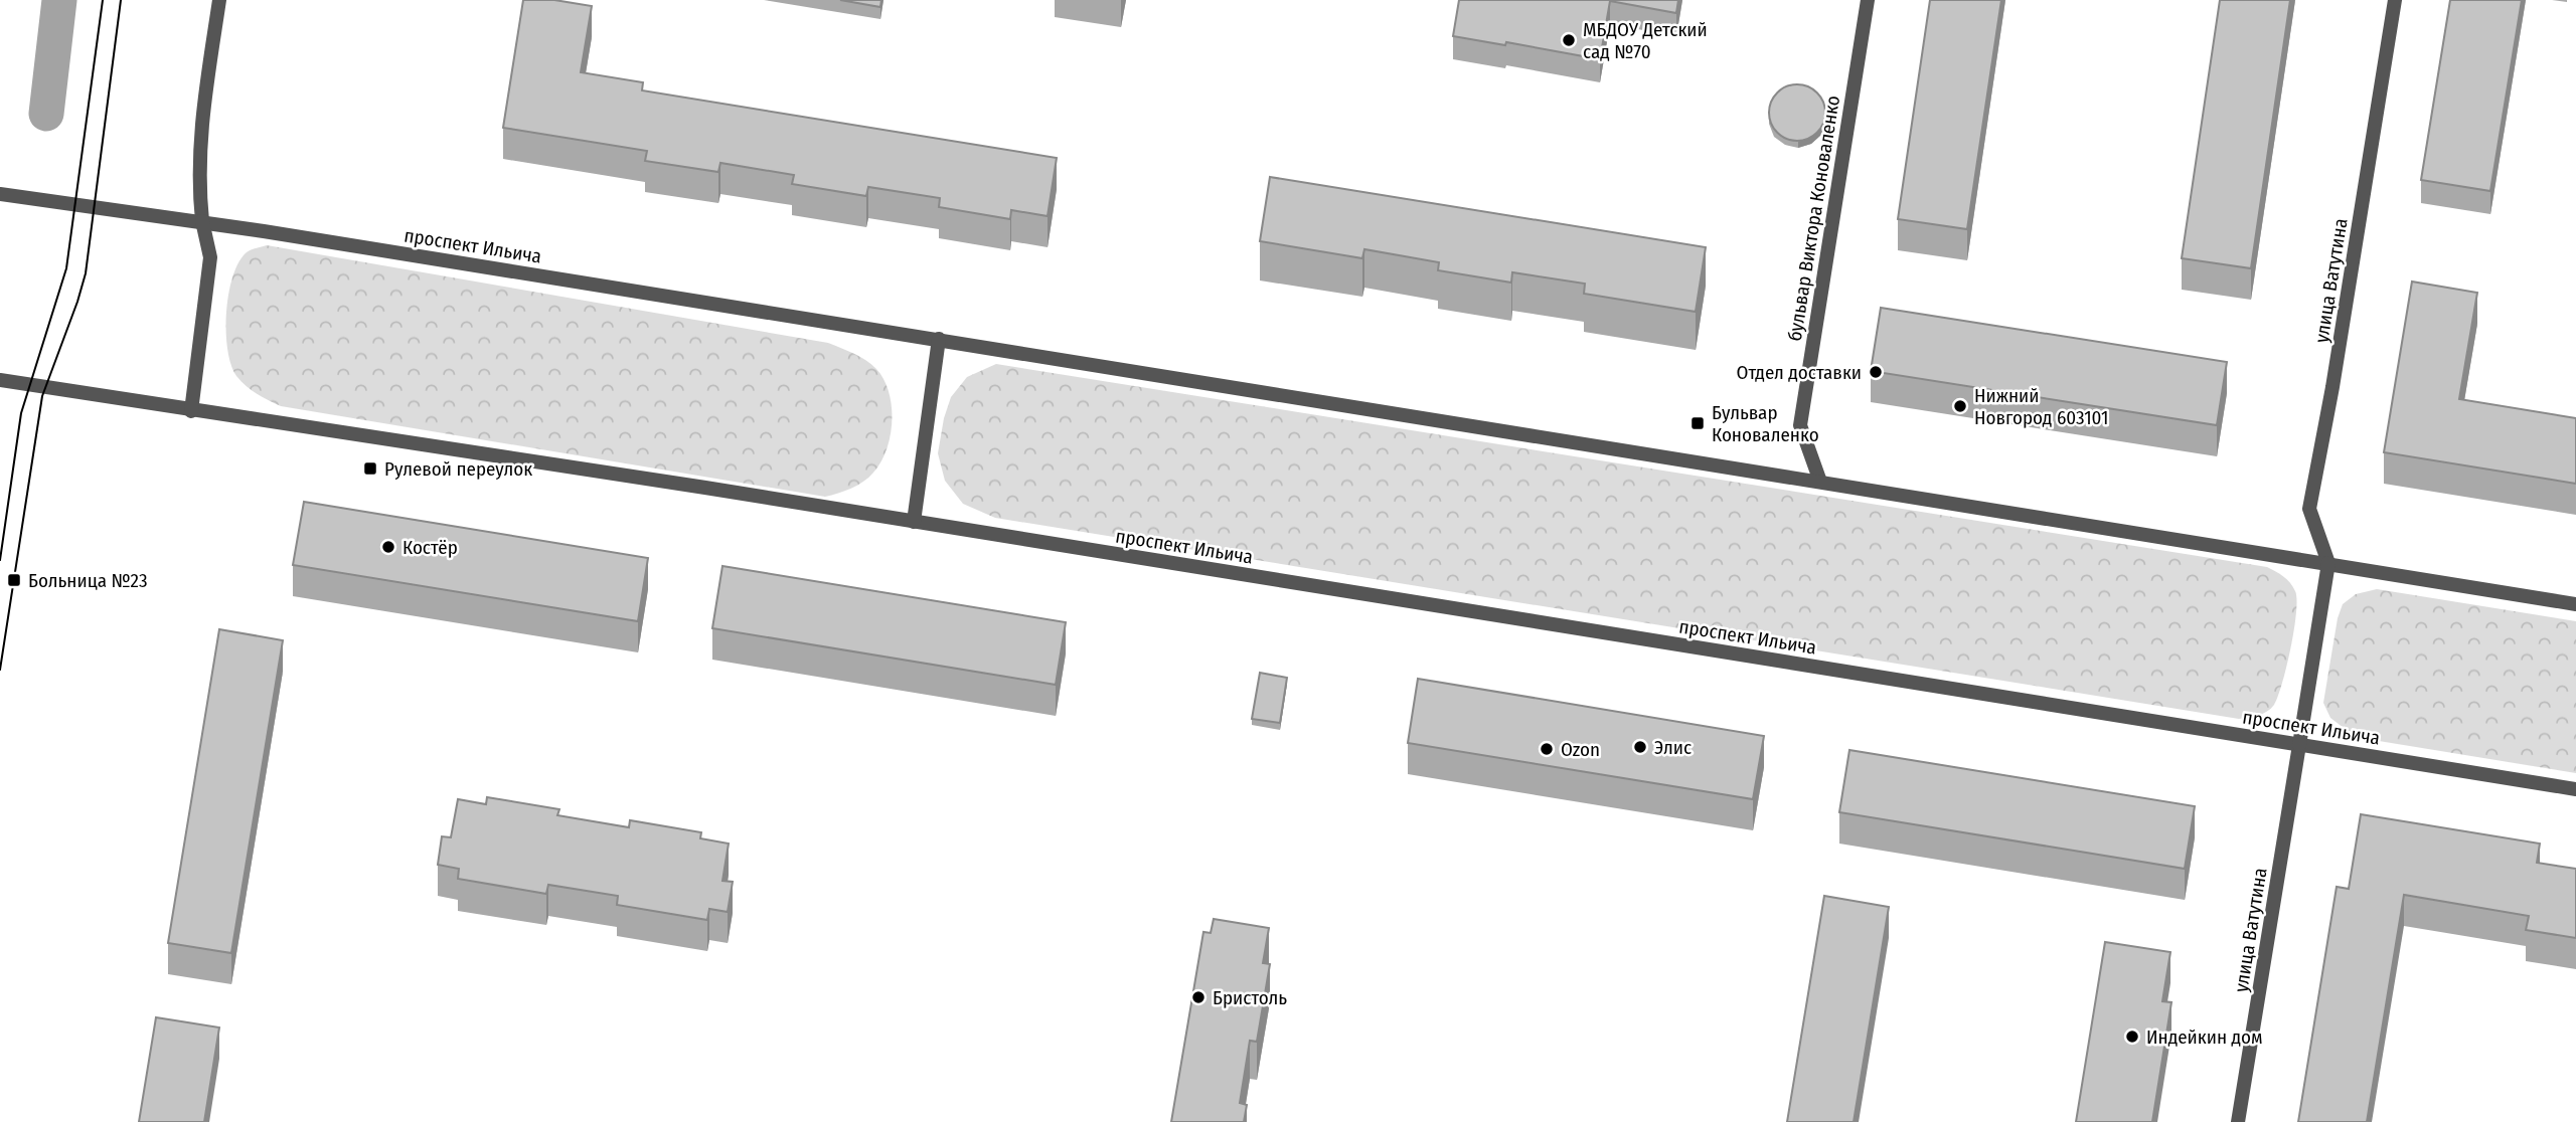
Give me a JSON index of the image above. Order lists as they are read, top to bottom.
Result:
{
  "streets": {
    "street": ["бульвар Виктора Коноваленко", "проспект Ильича", "улица Ватутина"]
  },
  "crossings": [
    ["бульвар Виктора Коноваленко", "проспект Ильича"],
    ["проспект Ильича", "улица Ватутина"]
  ],
  "places": {
    "other": [
      "МБДОУ Детский сад №70",
      "Отдел доставки",
      "Нижний Новгород 603101",
      "Костёр",
      "Элис",
      "Ozon",
      "Бристоль",
      "Индейкин дом"
    ],
    "transit": ["Бульвар Коноваленко", "Рулевой переулок", "Больница №23"]
  }
}
